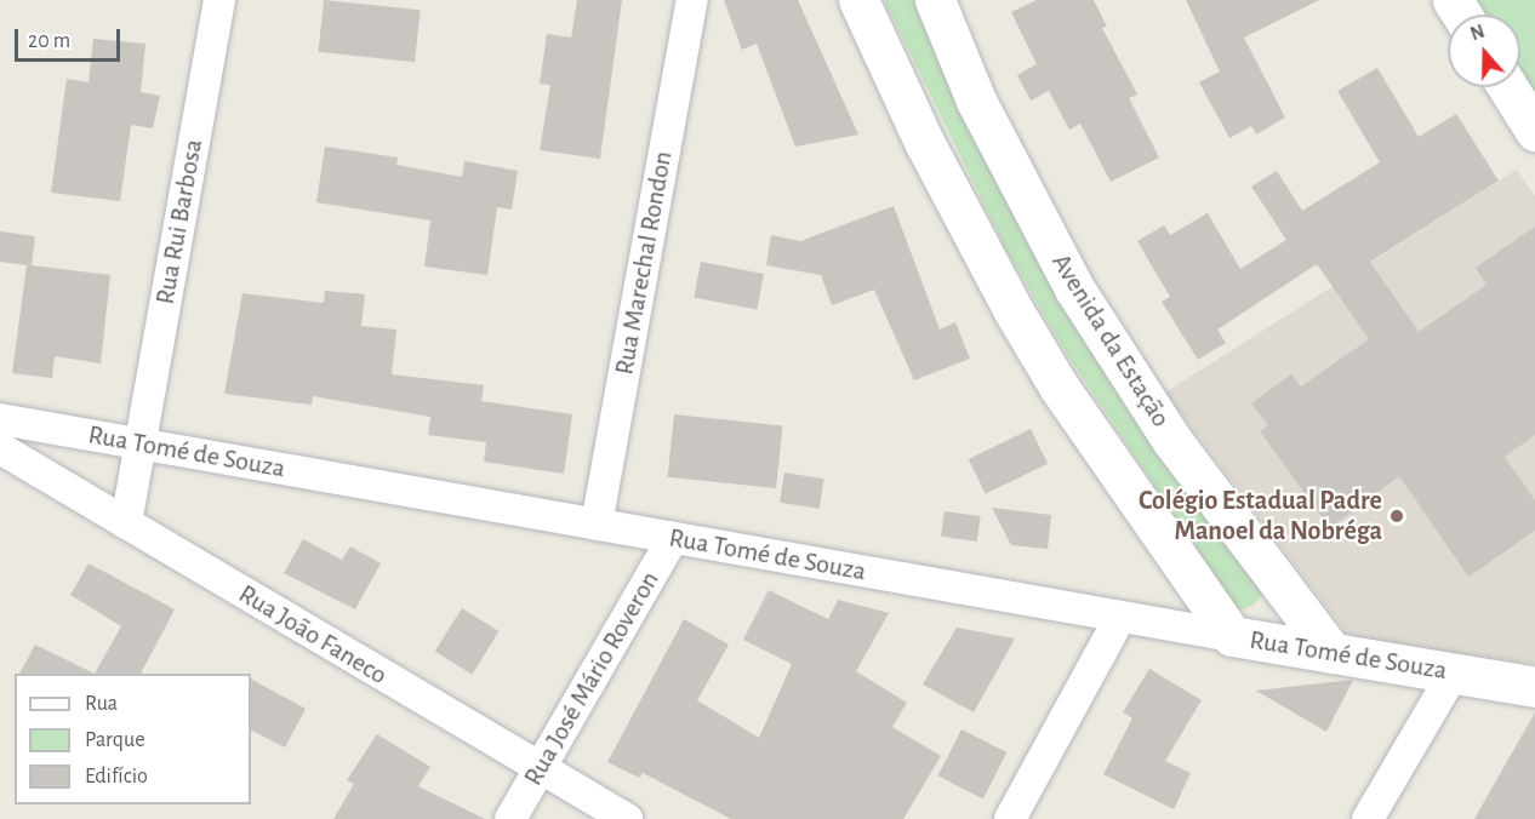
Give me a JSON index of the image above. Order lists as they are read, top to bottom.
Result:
{
  "streets": {
    "street": [
      "Rua Rui Barbosa",
      "Rua Marechal Rondon",
      "Avenida da Estação",
      "Rua Tomé de Souza",
      "Rua João Faneco",
      "Rua José Mário Roveron"
    ]
  },
  "crossings": [
    ["Rua Rui Barbosa", "Rua Tomé de Souza"],
    ["Rua Rui Barbosa", "Rua João Faneco"],
    ["Rua Marechal Rondon", "Rua Tomé de Souza"],
    ["Avenida da Estação", "Rua Tomé de Souza"],
    ["Rua Tomé de Souza", "Rua José Mário Roveron"],
    ["Rua João Faneco", "Rua José Mário Roveron"]
  ],
  "places": ["Colégio Estadual Padre Manoel da Nobréga"],
  "legend": ["Rua", "Parque", "Edifício"],
  "scale_bar": "20 m",
  "north": "top"
}
